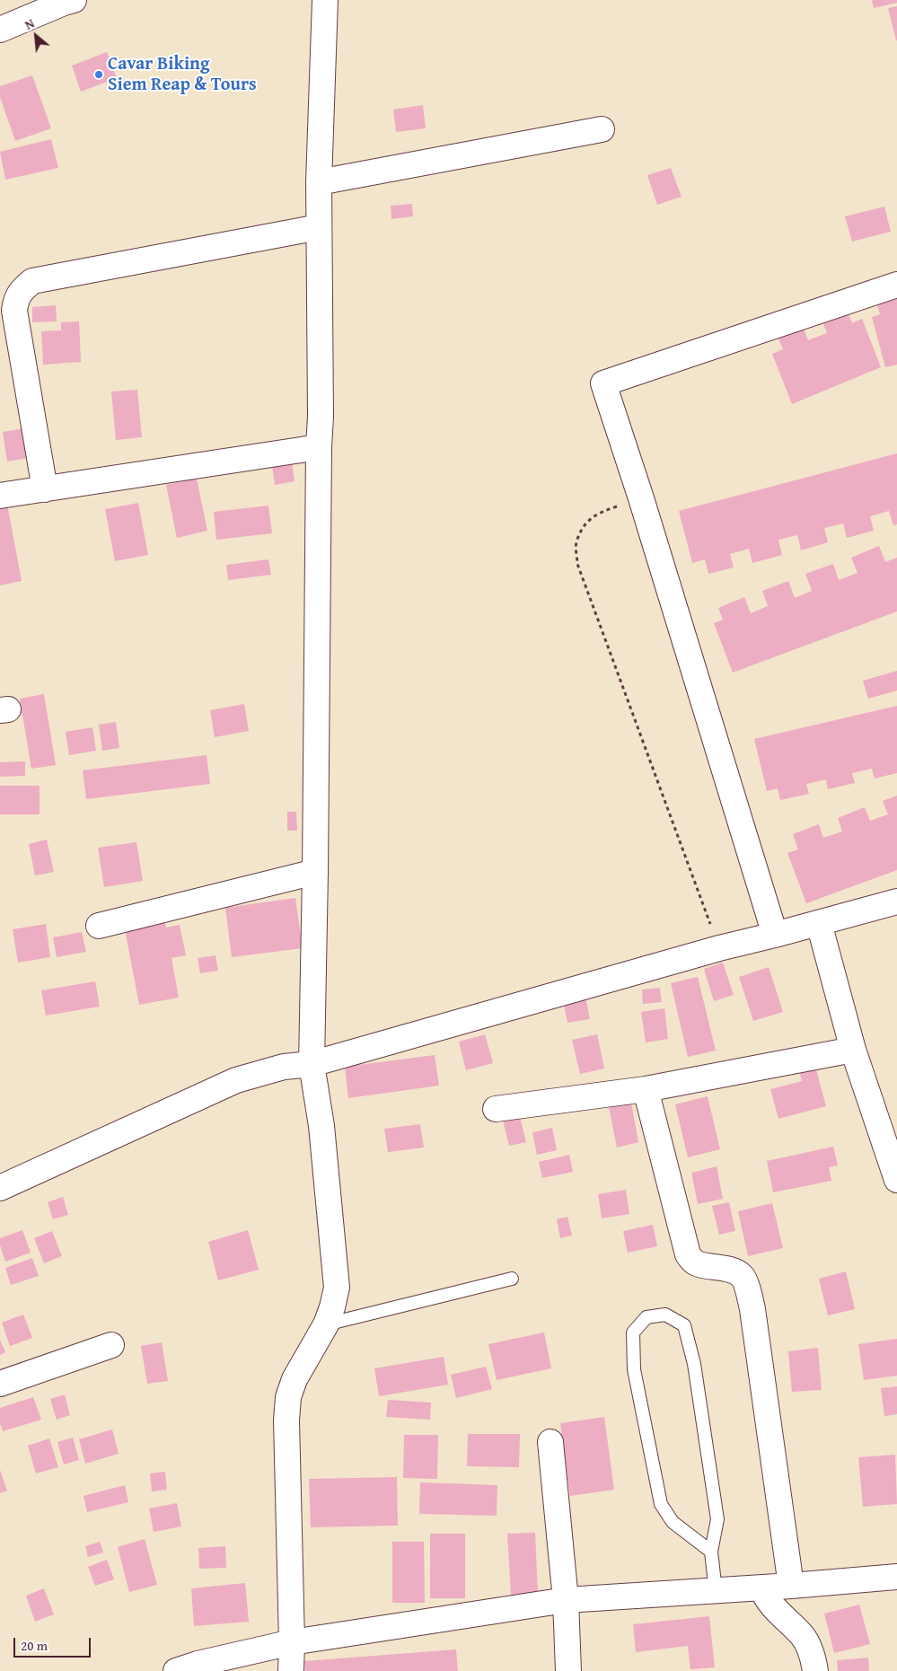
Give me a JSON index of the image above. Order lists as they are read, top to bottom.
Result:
{
  "places": ["Cavar Biking Siem Reap & Tours"],
  "scale_bar": "20 m",
  "north": "top left"
}
